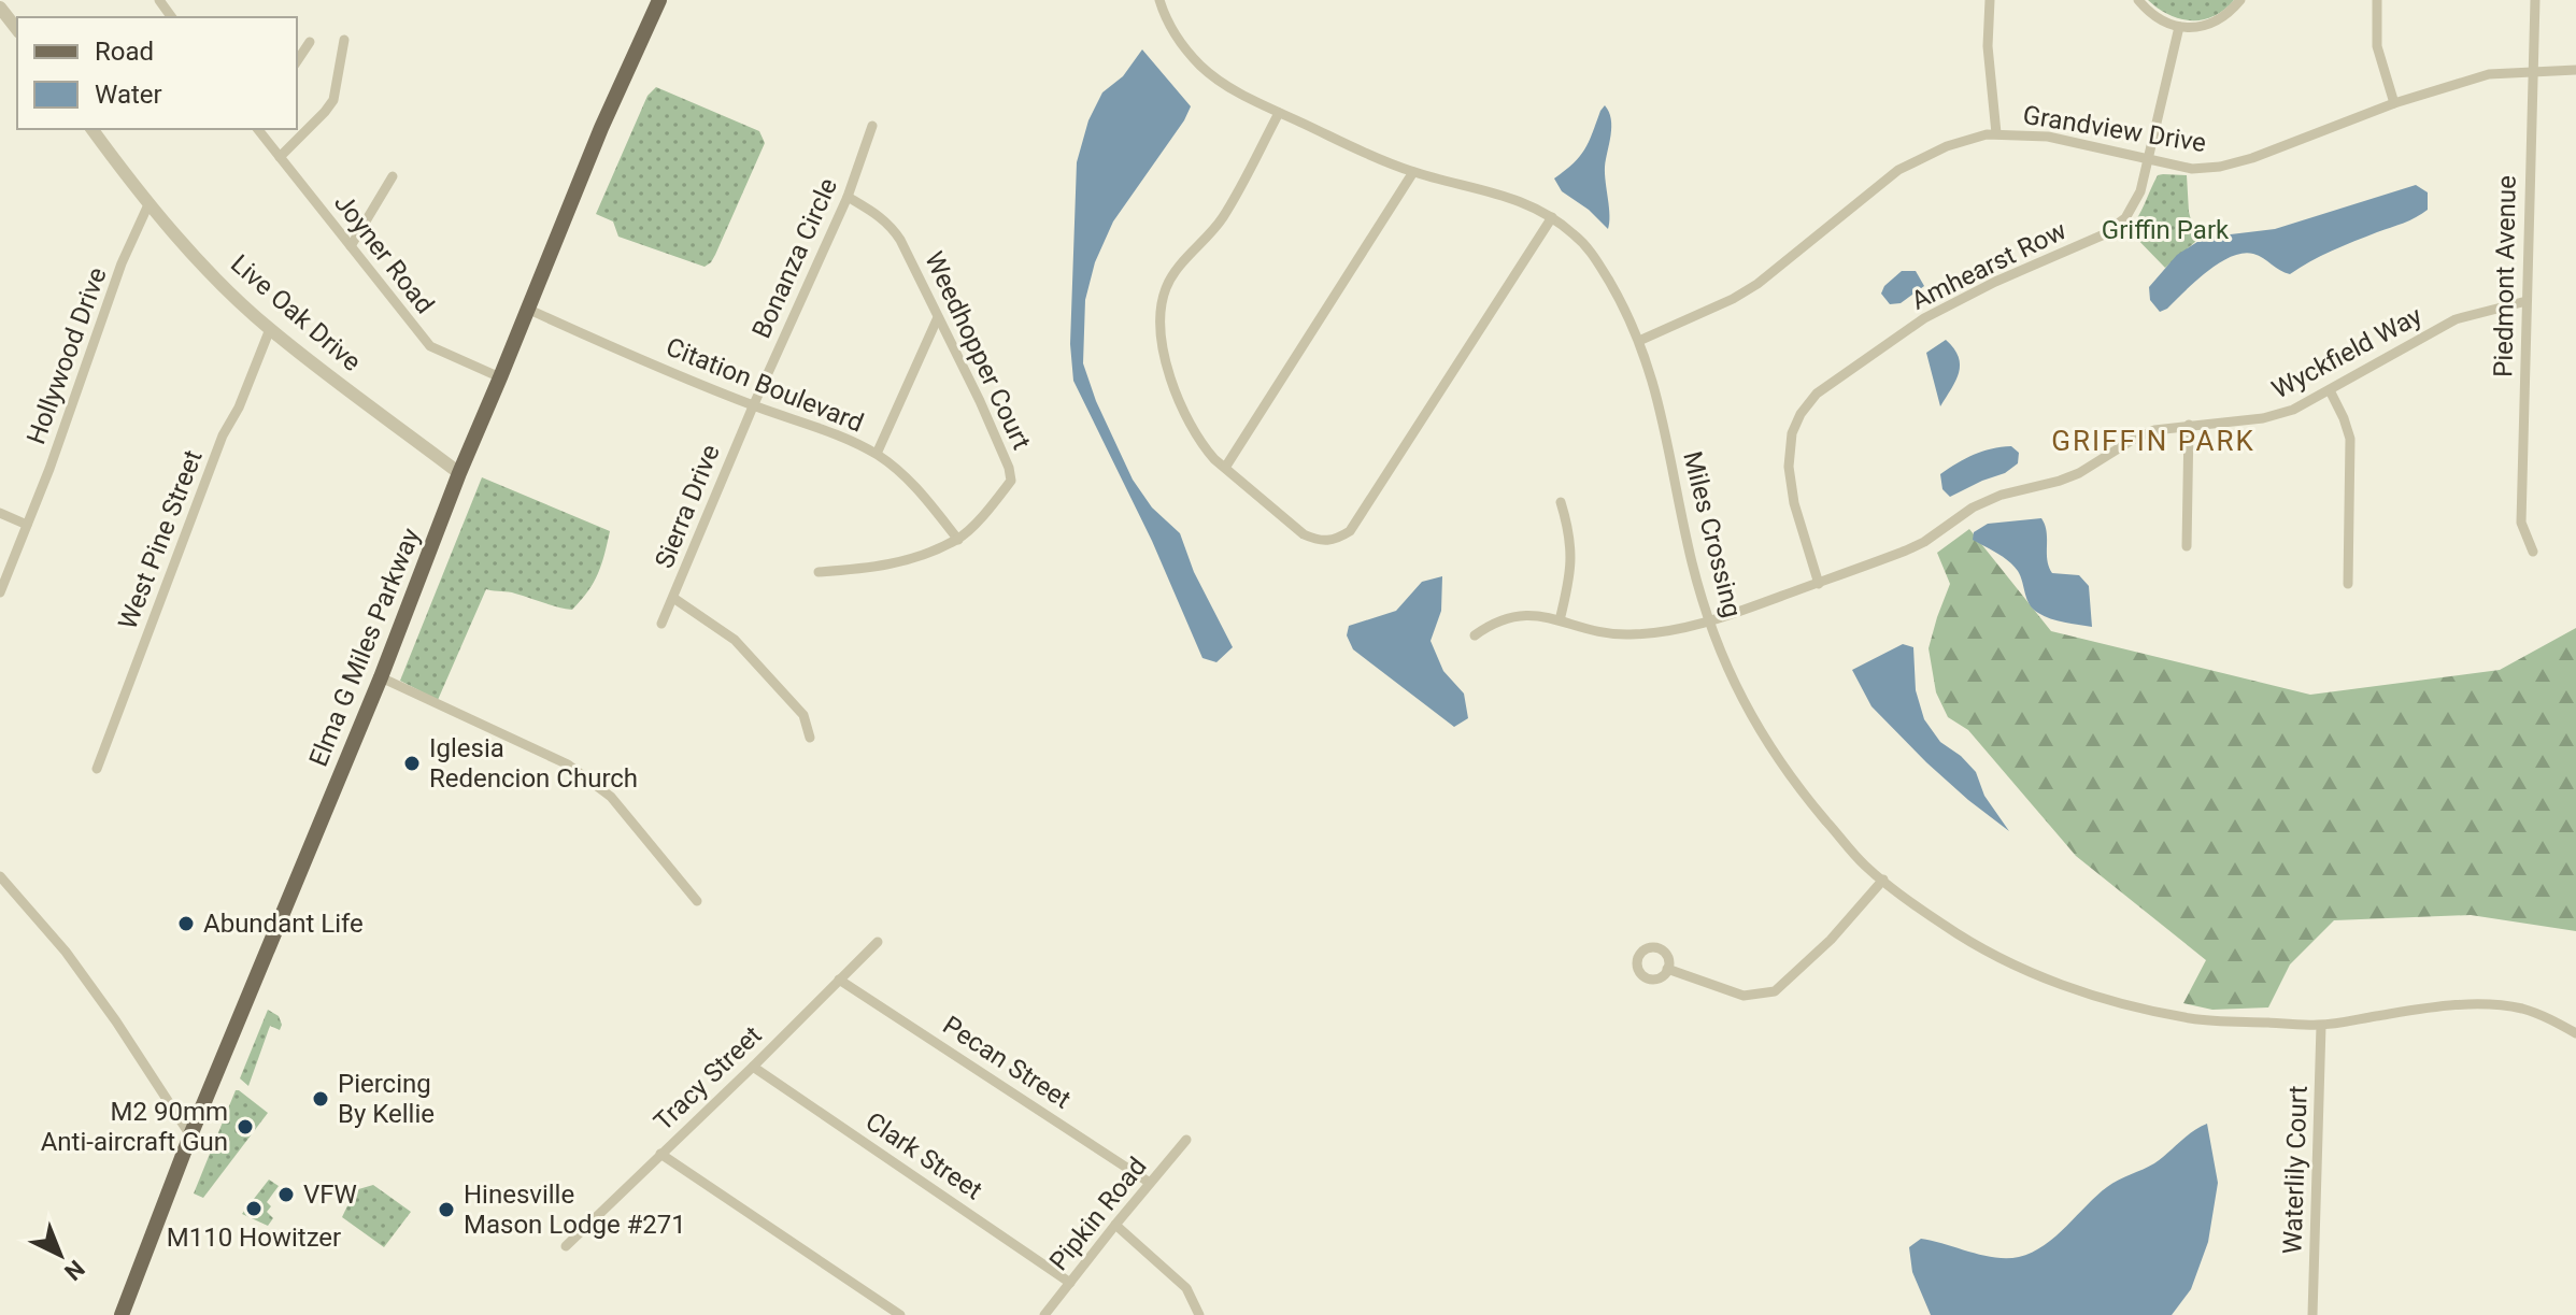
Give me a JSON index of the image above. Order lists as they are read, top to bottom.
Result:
{
  "streets": {
    "main road": ["Elma G Miles Parkway"],
    "street": [
      "Grandview Drive",
      "Joyner Road",
      "Bonanza Circle",
      "Amhearst Row",
      "Piedmont Avenue",
      "Live Oak Drive",
      "Weedhopper Court",
      "Wyckfield Way",
      "Hollywood Drive",
      "Citation Boulevard",
      "Sierra Drive",
      "Miles Crossing",
      "West Pine Street",
      "Pecan Street",
      "Tracy Street",
      "Clark Street",
      "Waterlily Court",
      "Pipkin Road"
    ]
  },
  "crossings": [
    ["Grandview Drive", "Amhearst Row"],
    ["Grandview Drive", "Piedmont Avenue"],
    ["Grandview Drive", "Miles Crossing"],
    ["Joyner Road", "Elma G Miles Parkway"],
    ["Bonanza Circle", "Weedhopper Court"],
    ["Bonanza Circle", "Citation Boulevard"],
    ["Bonanza Circle", "Sierra Drive"],
    ["Amhearst Row", "Wyckfield Way"],
    ["Piedmont Avenue", "Wyckfield Way"],
    ["Live Oak Drive", "Hollywood Drive"],
    ["Live Oak Drive", "West Pine Street"],
    ["Live Oak Drive", "Elma G Miles Parkway"],
    ["Weedhopper Court", "Citation Boulevard"],
    ["Wyckfield Way", "Miles Crossing"],
    ["Citation Boulevard", "Sierra Drive"],
    ["Citation Boulevard", "Elma G Miles Parkway"],
    ["Miles Crossing", "Waterlily Court"],
    ["Pecan Street", "Tracy Street"],
    ["Pecan Street", "Pipkin Road"],
    ["Tracy Street", "Clark Street"],
    ["Clark Street", "Pipkin Road"]
  ],
  "districts": ["GRIFFIN PARK"],
  "parks": ["Griffin Park"],
  "places": [
    "Iglesia Redencion Church",
    "Abundant Life",
    "Piercing By Kellie",
    "M2 90mm Anti-aircraft Gun",
    "VFW",
    "M110 Howitzer",
    "Hinesville Mason Lodge #271"
  ],
  "legend": ["Road", "Water"],
  "north": "bottom right"
}
